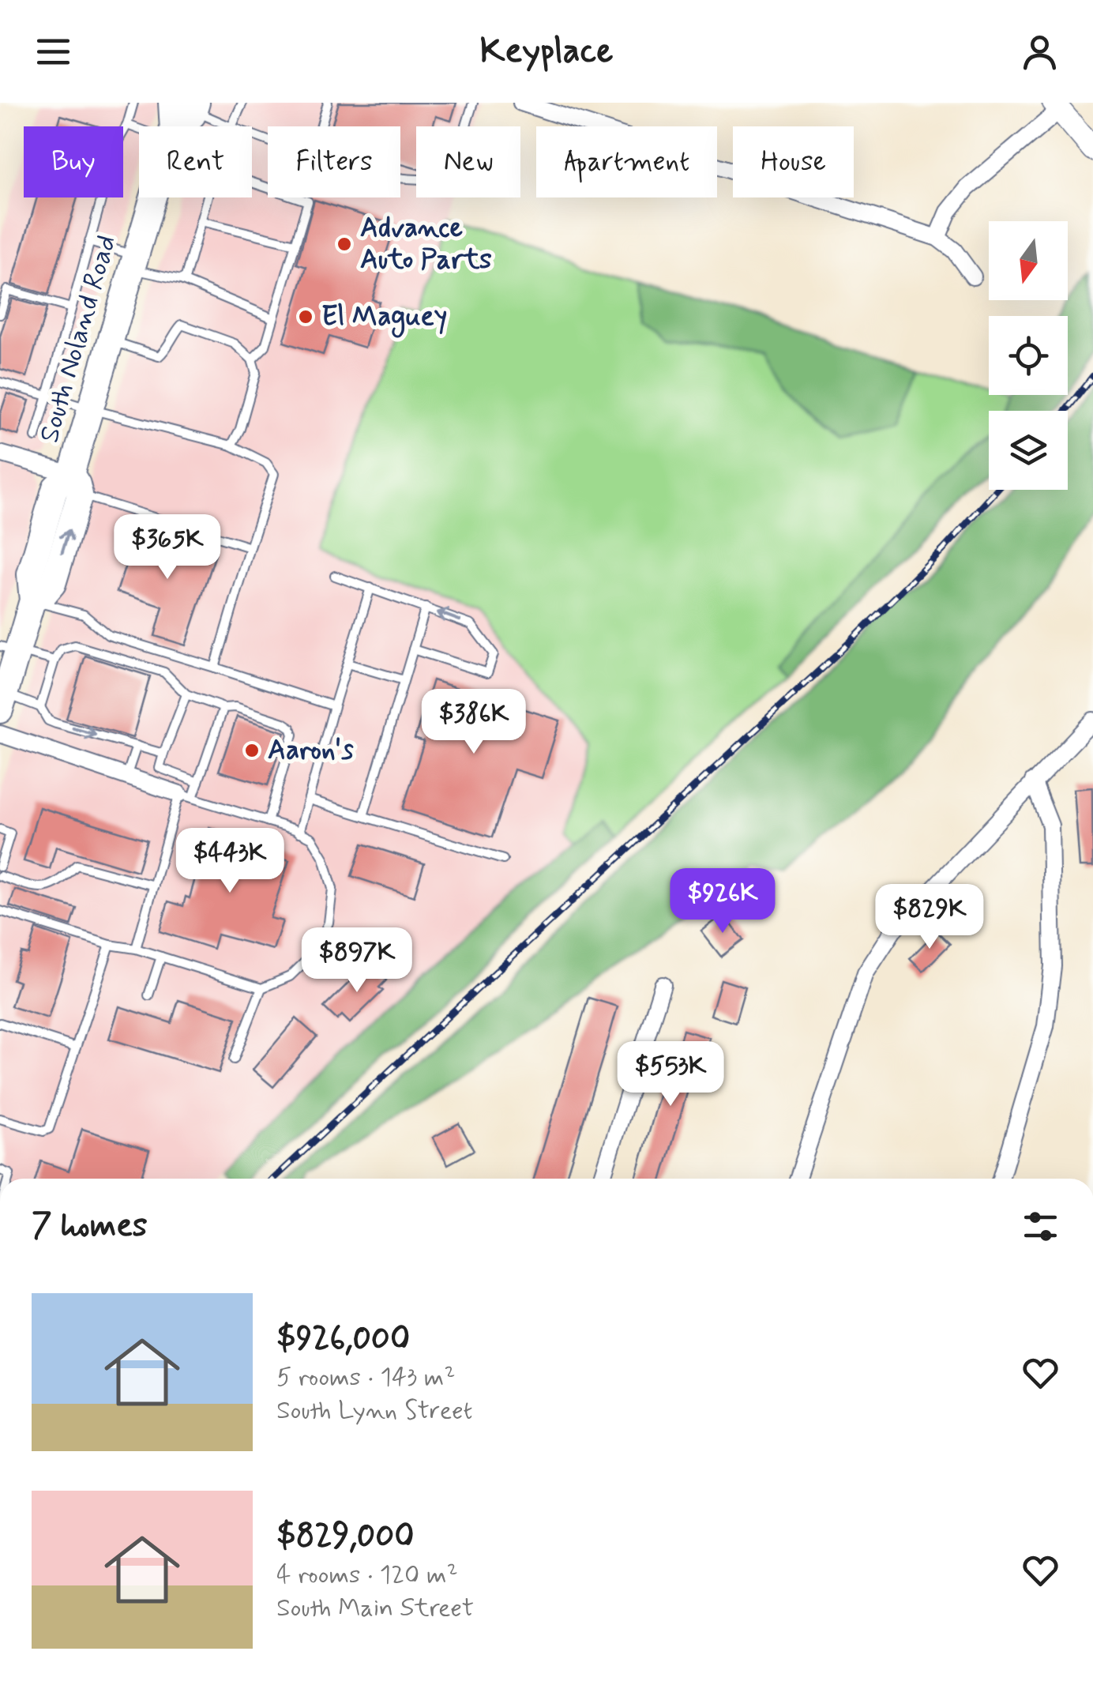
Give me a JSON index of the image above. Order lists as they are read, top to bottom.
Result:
{
  "streets": {
    "main road": ["South Noland Road"]
  },
  "places": ["Advance Auto Parts", "El Maguey", "Aaron's"],
  "north": "bottom",
  "page": {
    "header": "Keyplace",
    "chip": [
      "Buy",
      "Rent",
      "Filters",
      "New",
      "Apartment",
      "House"
    ],
    "price": [
      "$365K",
      "$386K",
      "$443K",
      "$926K",
      "$829K",
      "$897K",
      "$553K"
    ],
    "heading": "7 homes",
    "list": [
      {
        "name": "$926,000",
        "note": "5 rooms · 143 m² · South Lynn Street"
      },
      {
        "name": "$829,000",
        "note": "4 rooms · 120 m² · South Main Street"
      }
    ]
  }
}
